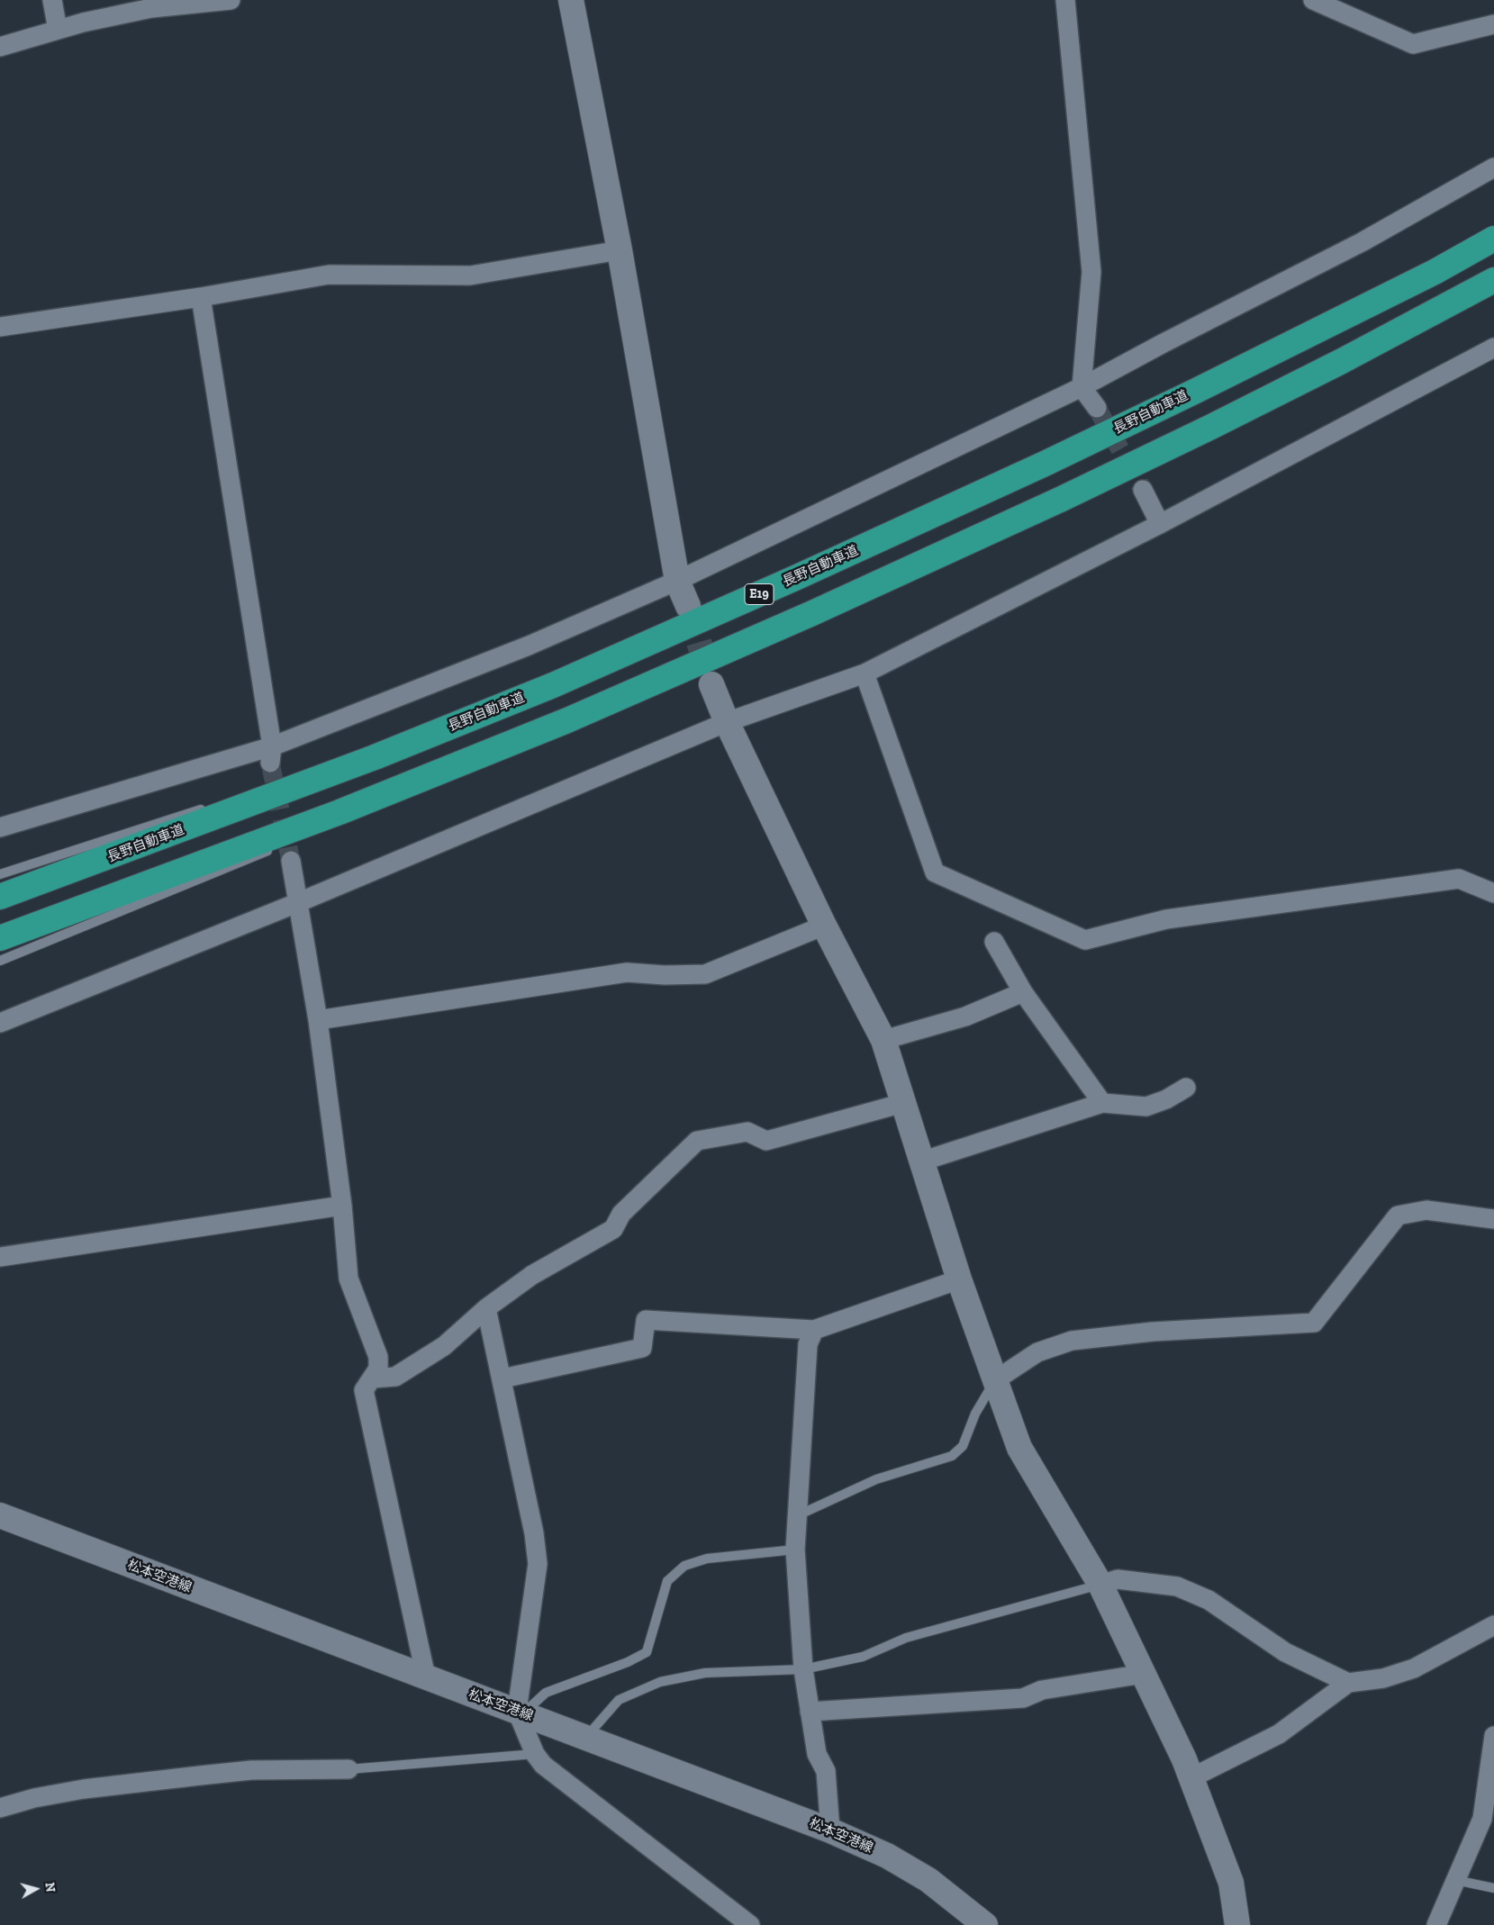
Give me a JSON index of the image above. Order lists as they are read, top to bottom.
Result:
{
  "streets": {
    "highway": ["長野自動車道", "E19"],
    "street": ["松本空港線"]
  },
  "north": "right"
}
